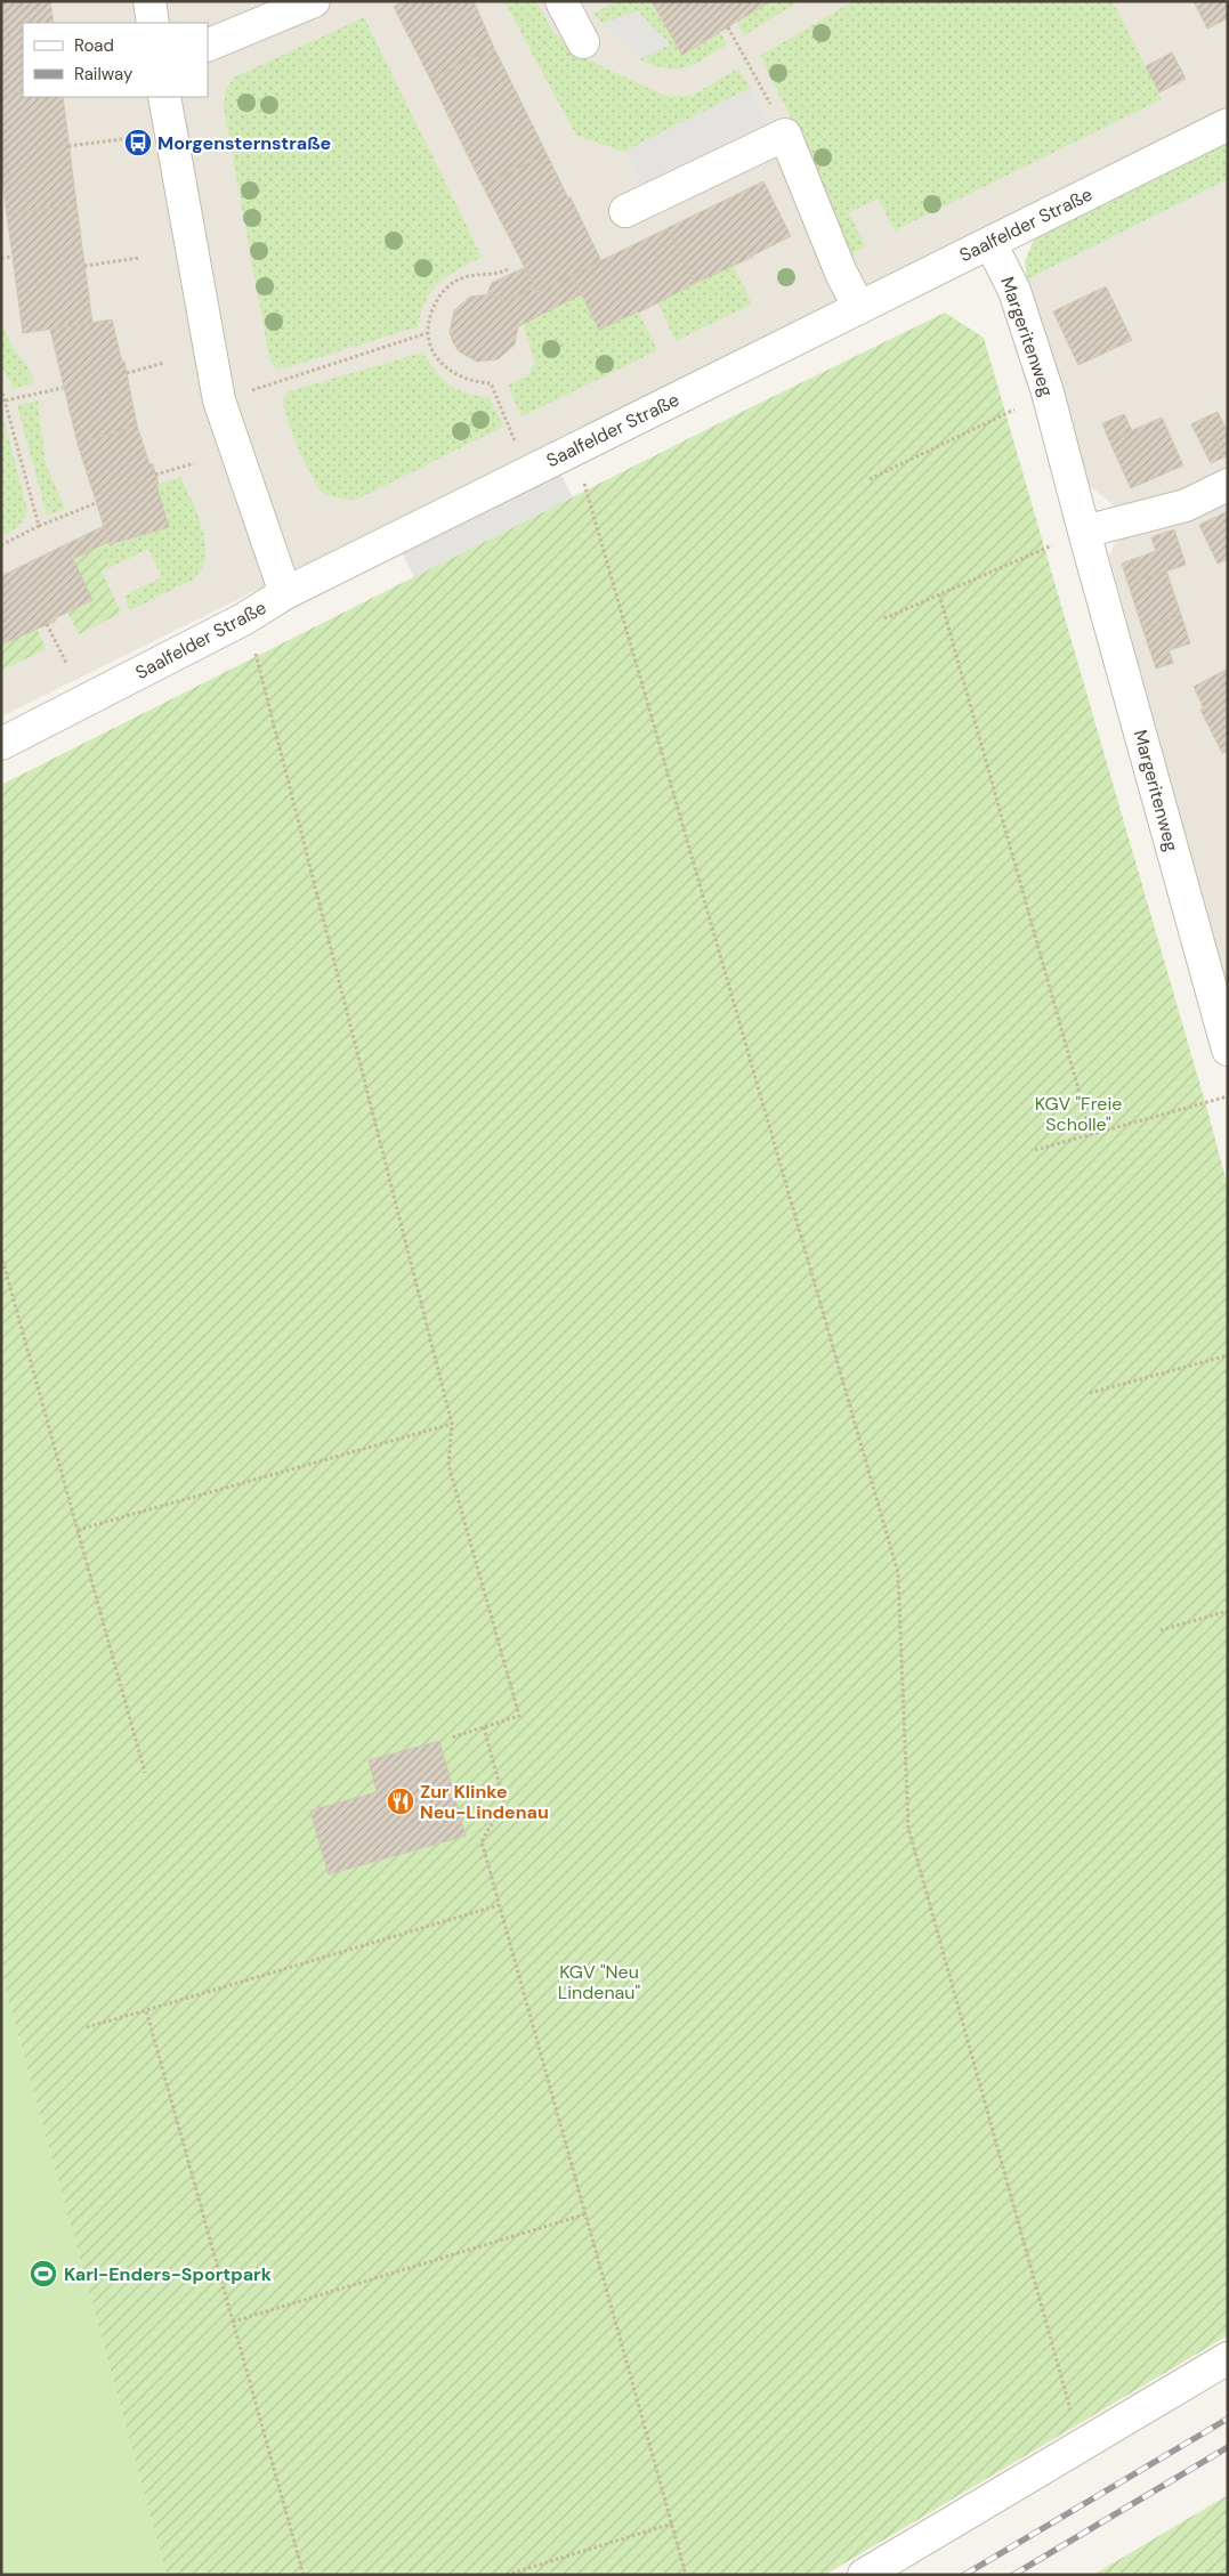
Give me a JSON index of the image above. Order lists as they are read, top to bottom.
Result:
{
  "streets": {
    "street": ["Saalfelder Straße", "Margeritenweg"]
  },
  "crossings": [
    ["Saalfelder Straße", "Margeritenweg"]
  ],
  "parks": ["KGV \"Freie Scholle\"", "KGV \"Neu Lindenau\""],
  "places": {
    "bus stop": ["Morgensternstraße"],
    "restaurant": ["Zur Klinke Neu-Lindenau"],
    "sports": ["Karl-Enders-Sportpark"]
  },
  "legend": ["Road", "Railway"]
}
